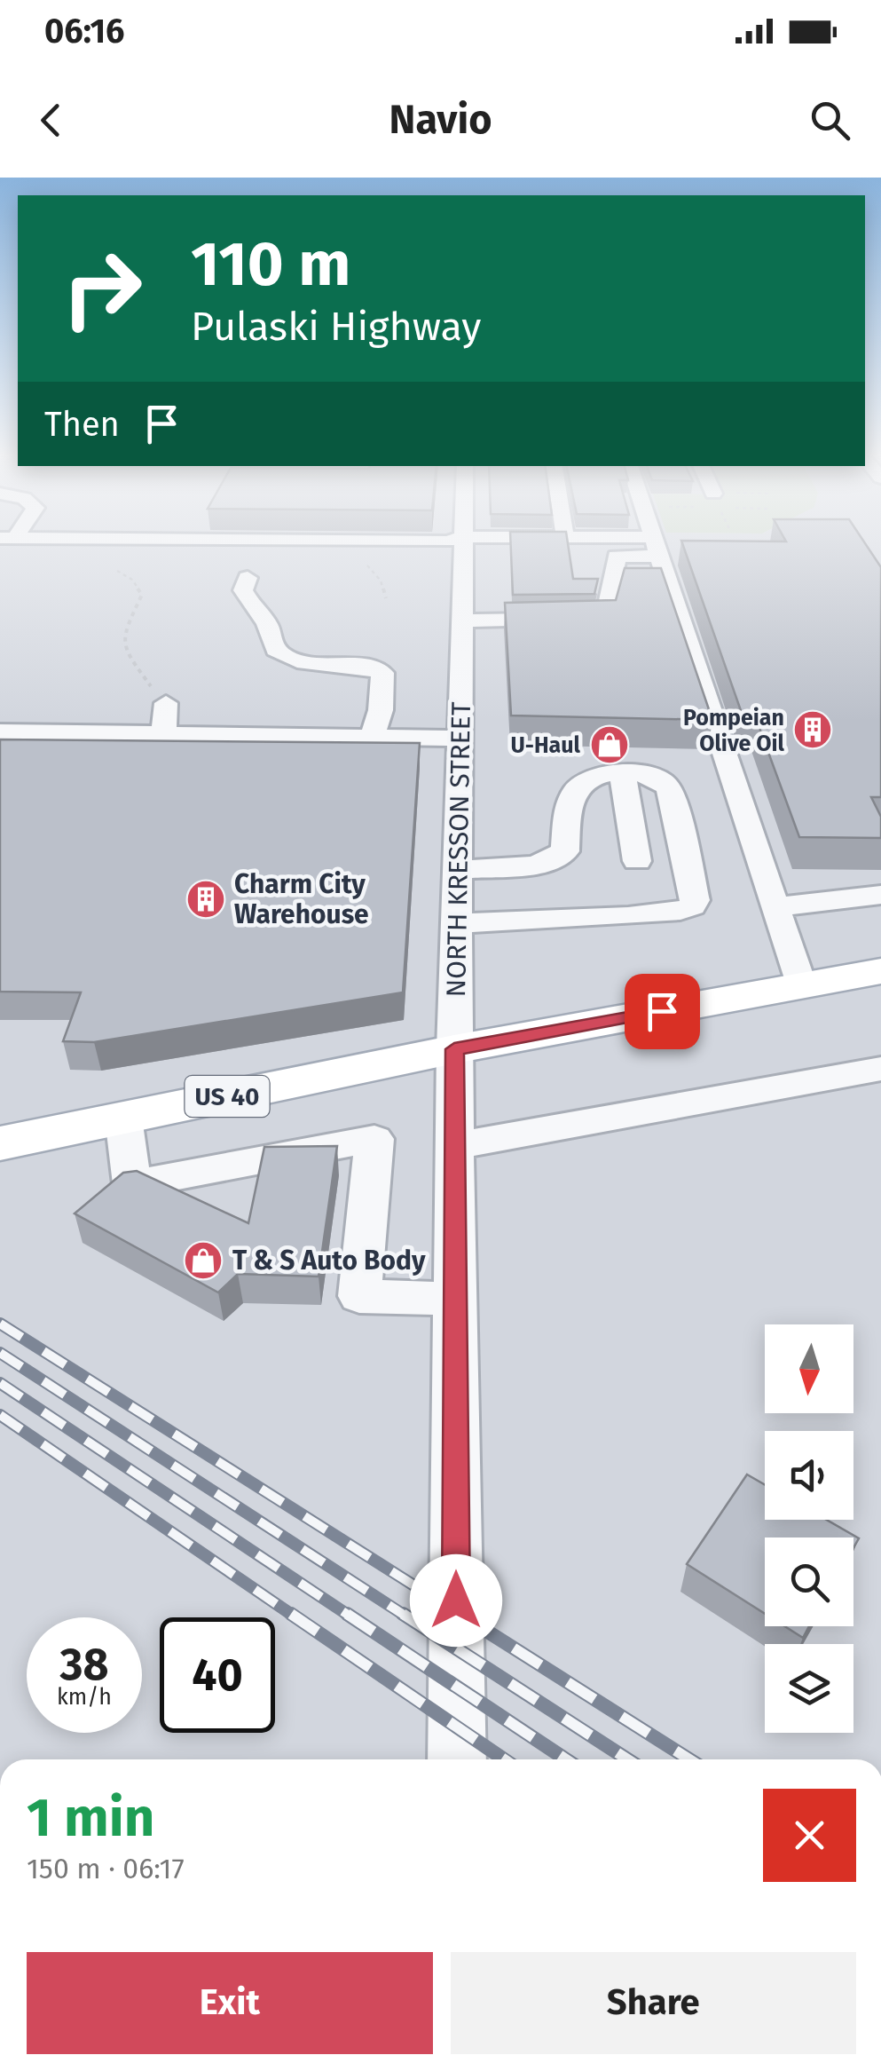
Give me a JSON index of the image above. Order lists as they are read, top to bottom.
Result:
{
  "streets": {
    "main road": ["US 40"],
    "street": ["NORTH KRESSON STREET"]
  },
  "crossings": [
    ["NORTH KRESSON STREET", "US 40"]
  ],
  "places": {
    "building": ["Pompeian Olive Oil", "Charm City Warehouse"],
    "shop": ["U-Haul", "T & S Auto Body"]
  },
  "north": "bottom",
  "page": {
    "status": "06:16",
    "header": "Navio",
    "turn": ["110 m", "Pulaski Highway"],
    "then": "Then",
    "speed": "38 km/h",
    "limit": "40",
    "heading": ["1 min", "150 m · 06:17"],
    "buttons": ["Exit", "Share"]
  }
}
